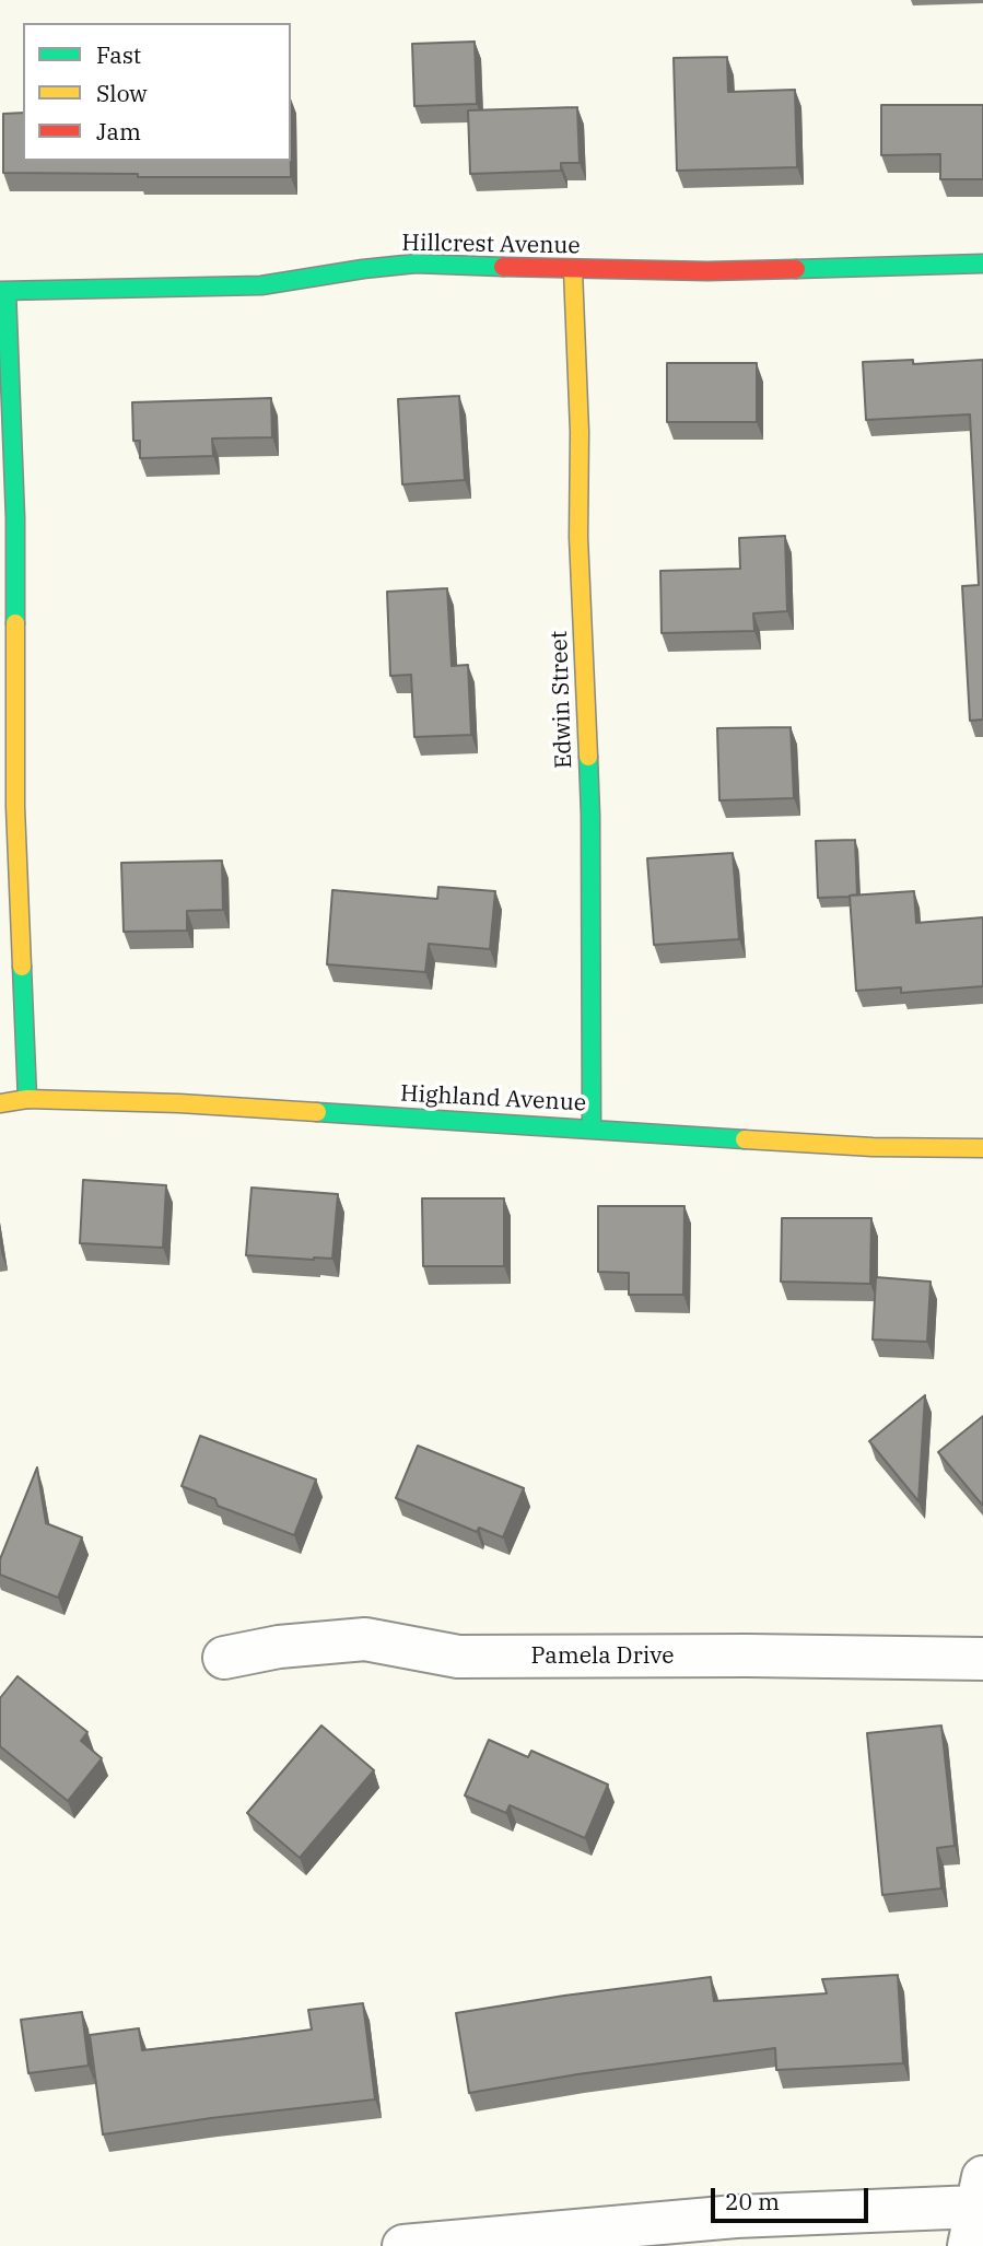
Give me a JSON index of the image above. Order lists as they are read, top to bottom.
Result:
{
  "streets": {
    "street": [
      "Hillcrest Avenue",
      "Edwin Street",
      "Highland Avenue",
      "Pamela Drive"
    ]
  },
  "crossings": [
    ["Hillcrest Avenue", "Edwin Street"],
    ["Edwin Street", "Highland Avenue"]
  ],
  "legend": ["Fast", "Slow", "Jam"],
  "scale_bar": "20 m"
}
